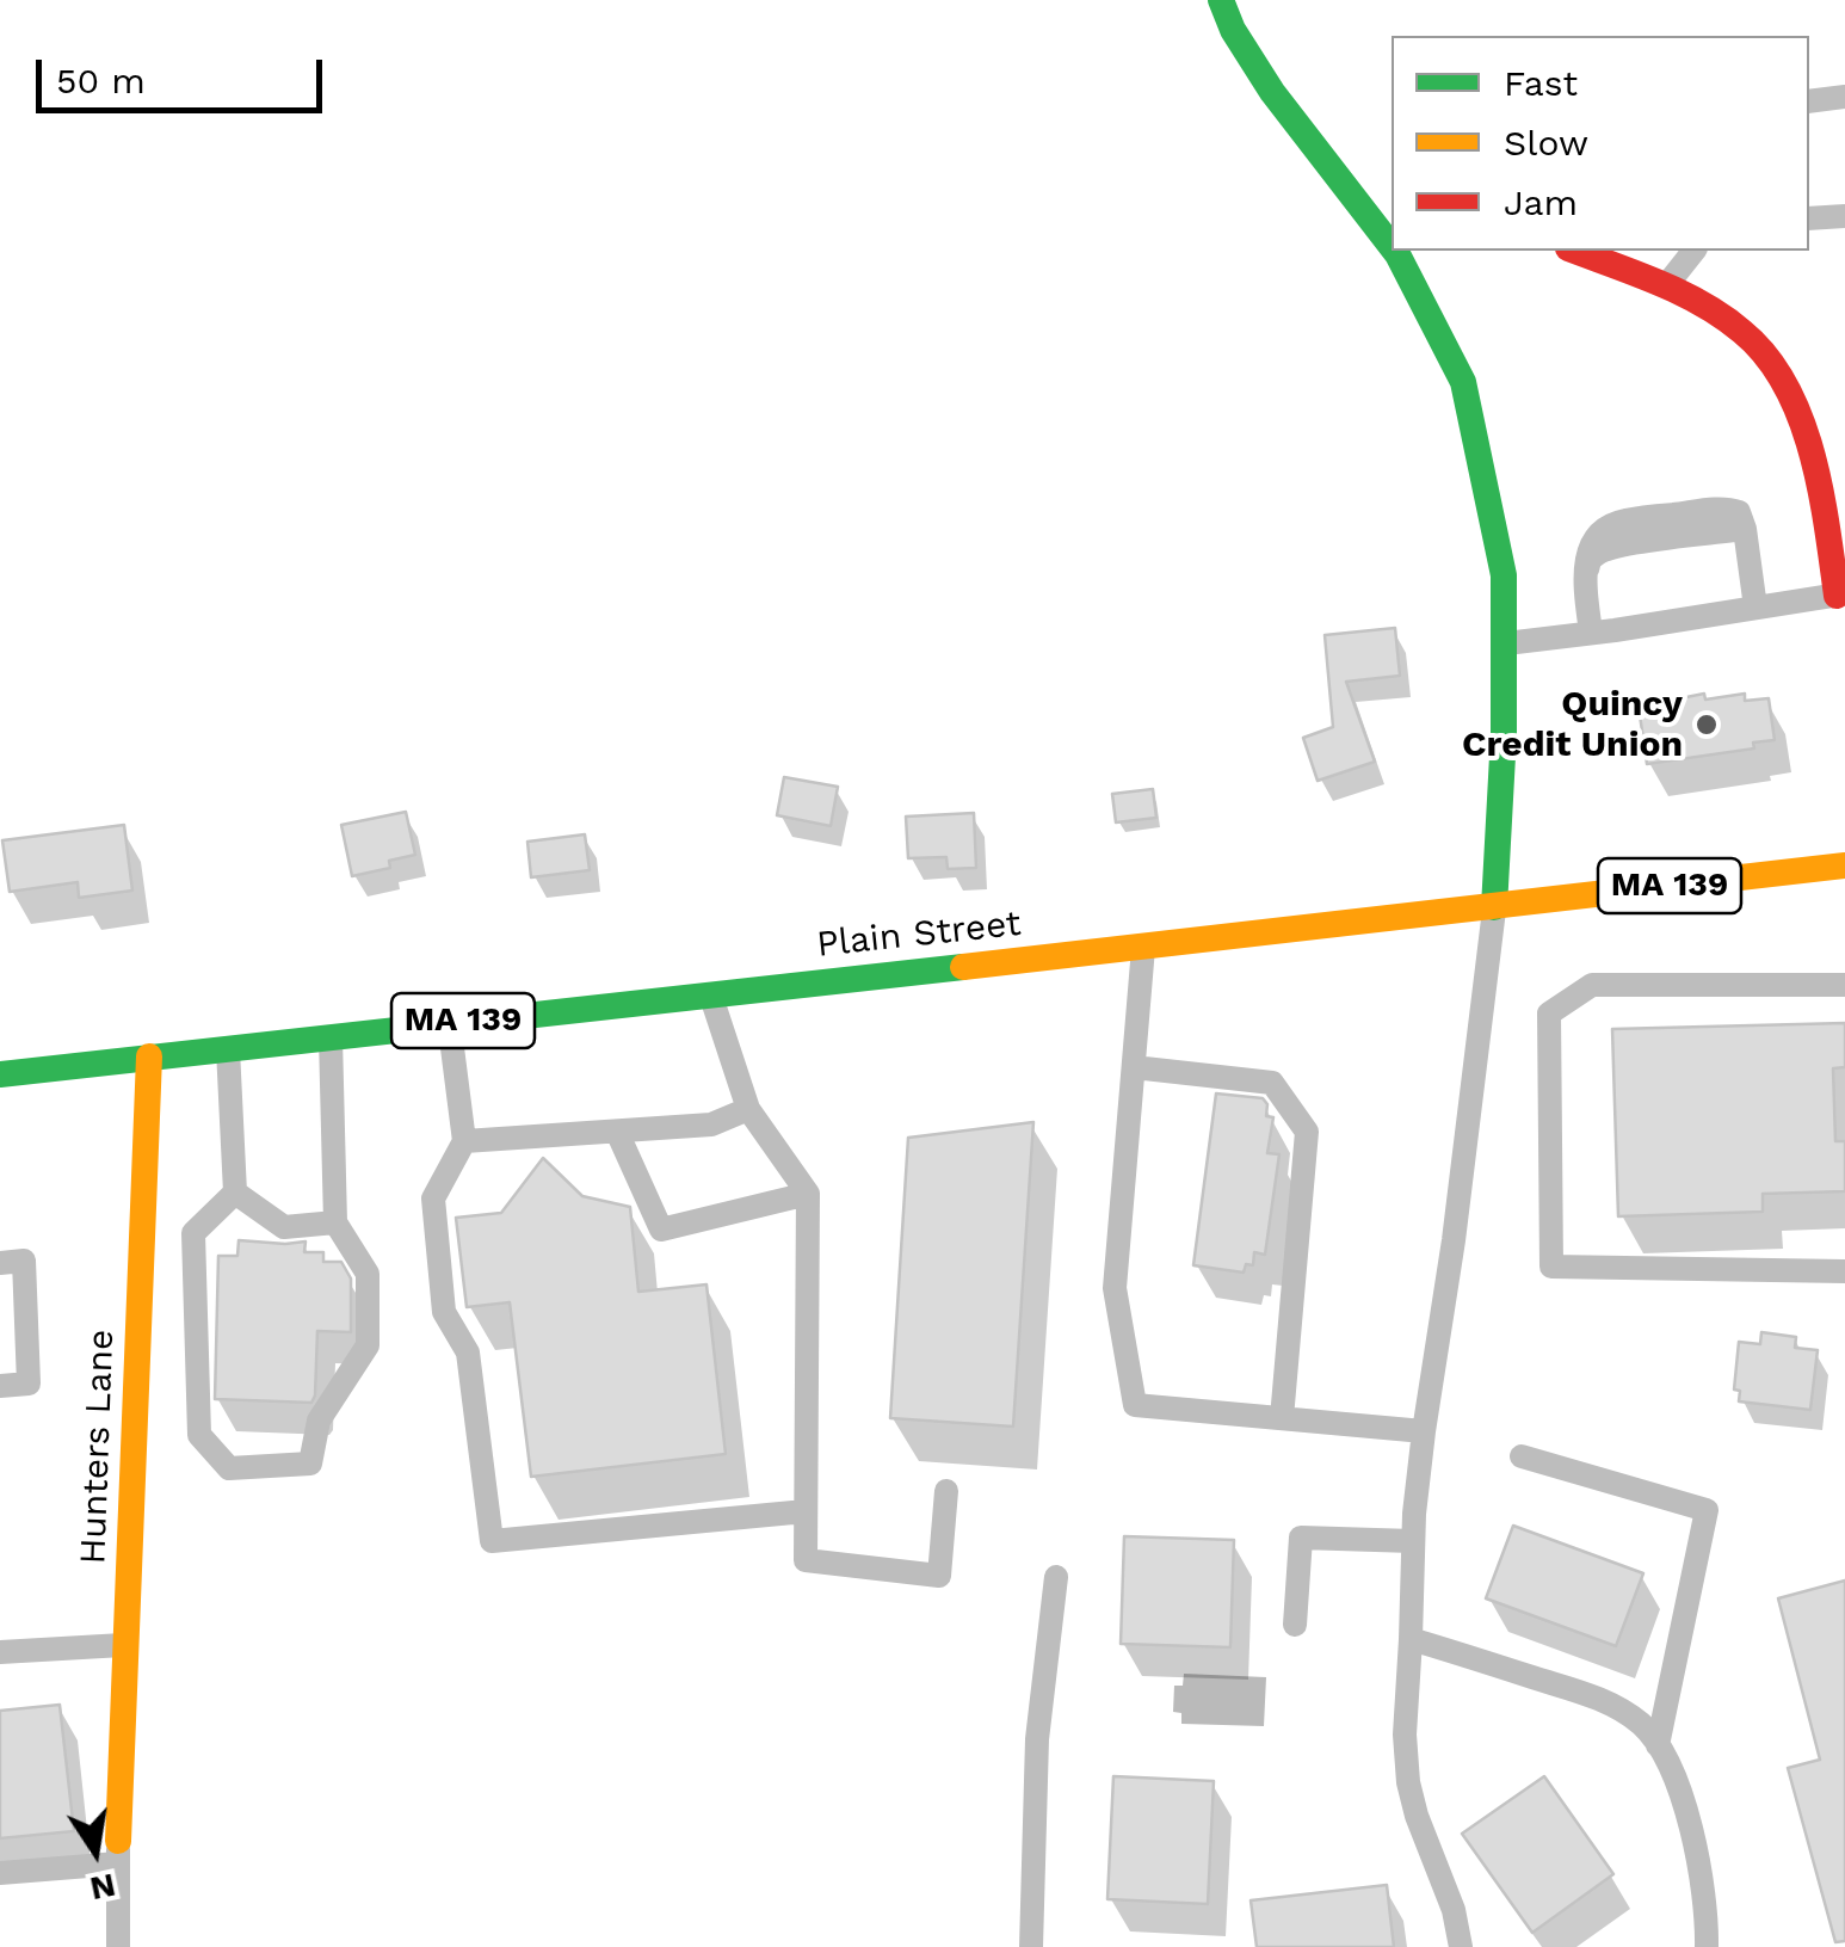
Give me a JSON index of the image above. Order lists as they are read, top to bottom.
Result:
{
  "streets": {
    "street": ["MA 139", "Plain Street", "Hunters Lane"]
  },
  "crossings": [
    ["Plain Street", "Hunters Lane"]
  ],
  "places": ["Quincy Credit Union"],
  "legend": ["Fast", "Slow", "Jam"],
  "scale_bar": "50 m",
  "north": "bottom"
}
